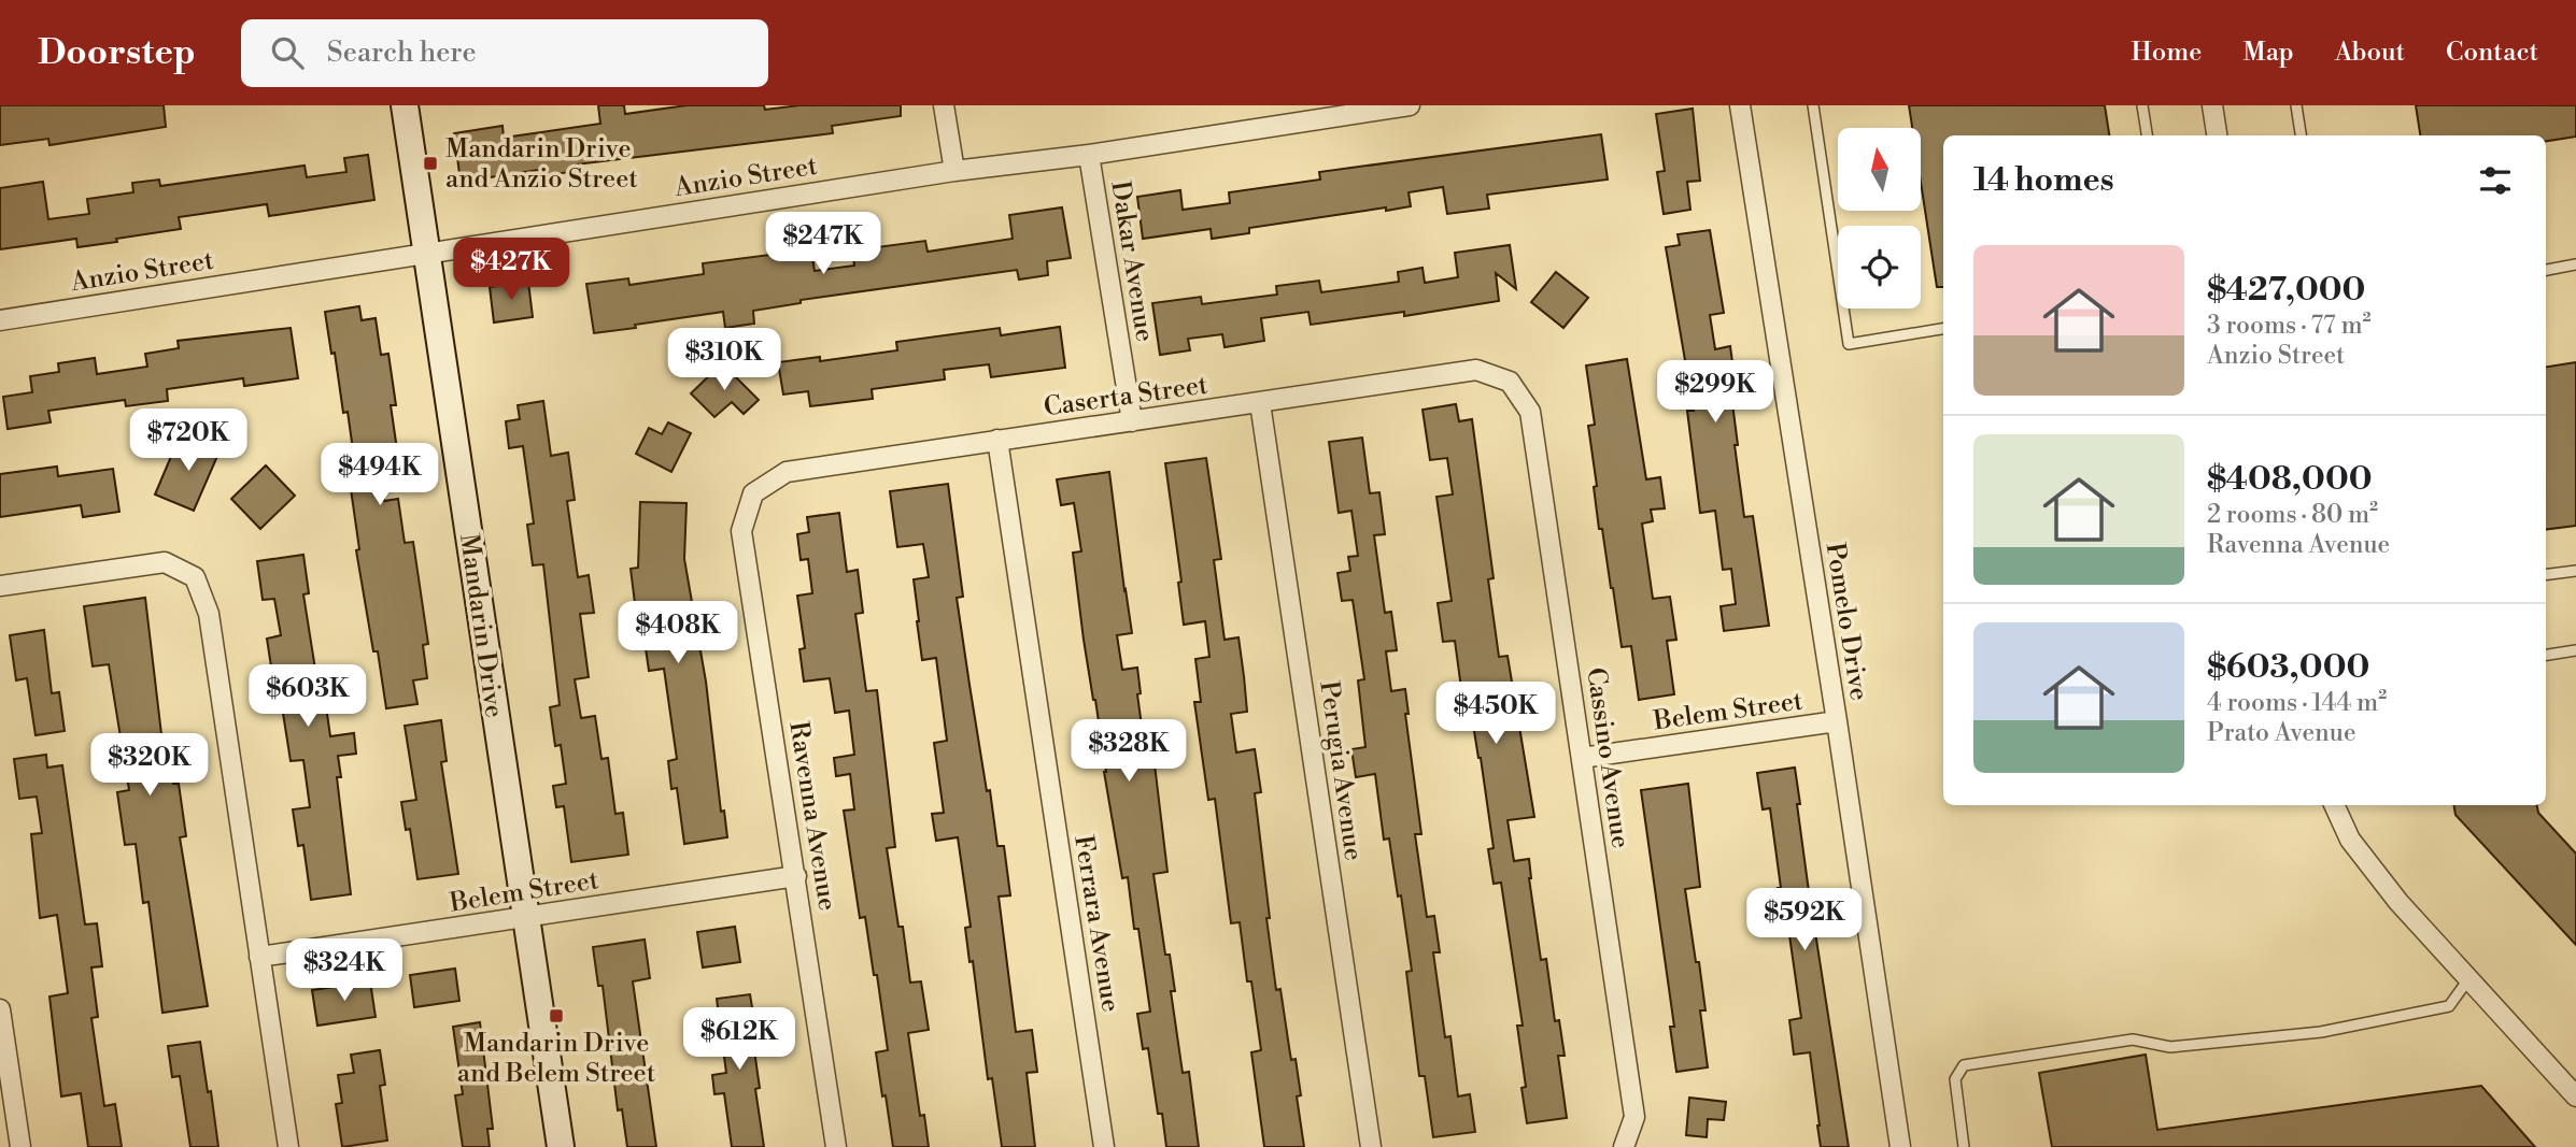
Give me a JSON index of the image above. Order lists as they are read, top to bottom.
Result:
{
  "streets": {
    "street": [
      "Anzio Street",
      "Dakar Avenue",
      "Caserta Street",
      "Pomelo Drive",
      "Mandarin Drive",
      "Belem Street",
      "Cassino Avenue",
      "Perugia Avenue",
      "Ravenna Avenue",
      "Ferrara Avenue"
    ]
  },
  "crossings": [
    ["Anzio Street", "Dakar Avenue"],
    ["Anzio Street", "Mandarin Drive"],
    ["Dakar Avenue", "Caserta Street"],
    ["Caserta Street", "Cassino Avenue"],
    ["Caserta Street", "Perugia Avenue"],
    ["Caserta Street", "Ravenna Avenue"],
    ["Caserta Street", "Ferrara Avenue"],
    ["Pomelo Drive", "Belem Street"],
    ["Mandarin Drive", "Belem Street"],
    ["Belem Street", "Cassino Avenue"],
    ["Belem Street", "Ravenna Avenue"]
  ],
  "places": {
    "transit": ["Mandarin Drive and Anzio Street", "Mandarin Drive and Belem Street"]
  },
  "north": "top",
  "page": {
    "header": "Doorstep",
    "search": "Search here",
    "nav": [
      "Home",
      "Map",
      "About",
      "Contact"
    ],
    "heading": "14 homes",
    "price": [
      "$247K",
      "$427K",
      "$310K",
      "$299K",
      "$720K",
      "$494K",
      "$408K",
      "$603K",
      "$450K",
      "$328K",
      "$320K",
      "$592K",
      "$324K",
      "$612K"
    ],
    "list": [
      {
        "name": "$427,000",
        "note": "3 rooms · 77 m² · Anzio Street"
      },
      {
        "name": "$408,000",
        "note": "2 rooms · 80 m² · Ravenna Avenue"
      },
      {
        "name": "$603,000",
        "note": "4 rooms · 144 m² · Prato Avenue"
      }
    ]
  }
}
